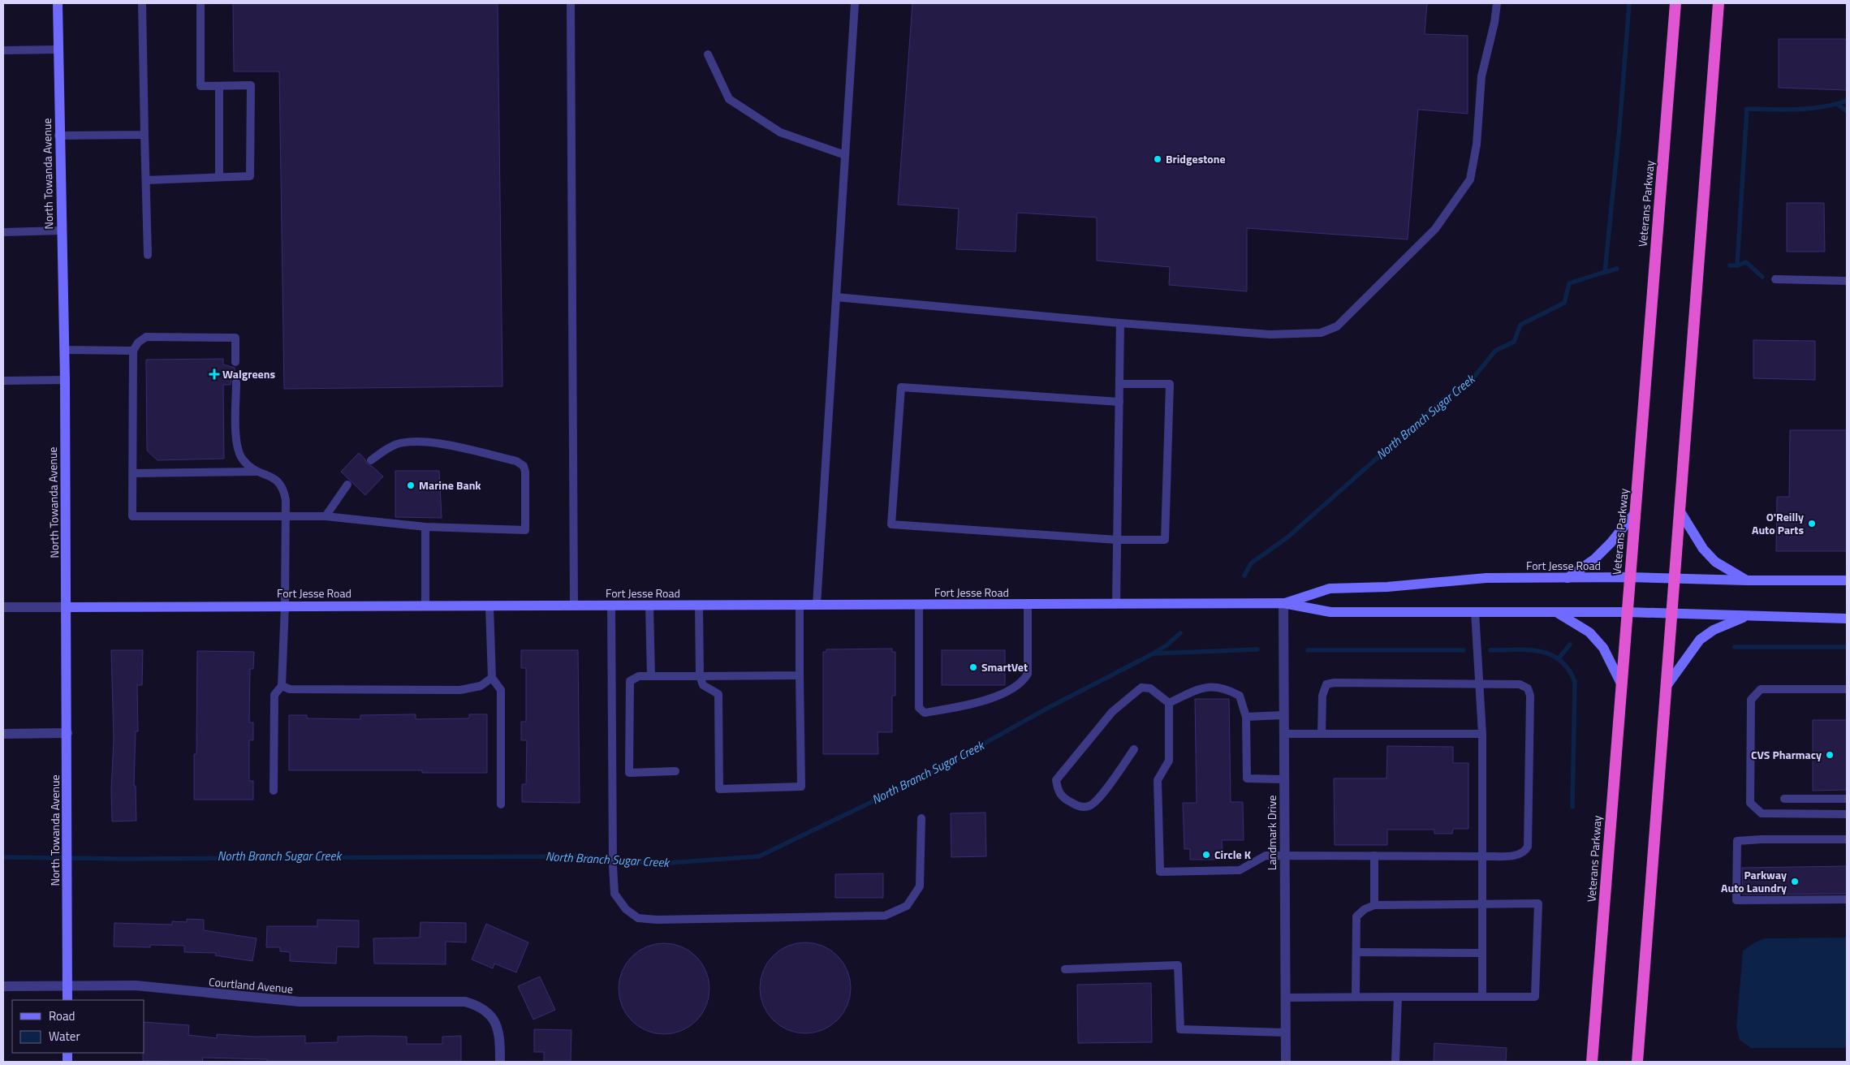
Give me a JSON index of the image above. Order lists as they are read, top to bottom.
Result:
{
  "streets": {
    "highway": ["Veterans Parkway"],
    "main road": ["North Towanda Avenue", "Fort Jesse Road"],
    "street": ["Landmark Drive", "Courtland Avenue"]
  },
  "crossings": [
    ["North Towanda Avenue", "Fort Jesse Road"],
    ["North Towanda Avenue", "Courtland Avenue"],
    ["Veterans Parkway", "Fort Jesse Road"],
    ["Fort Jesse Road", "Landmark Drive"]
  ],
  "water": ["North Branch Sugar Creek"],
  "places": {
    "other": [
      "Bridgestone",
      "Marine Bank",
      "O'Reilly Auto Parts",
      "SmartVet",
      "CVS Pharmacy",
      "Circle K",
      "Parkway Auto Laundry"
    ],
    "health": ["Walgreens"]
  },
  "legend": ["Road", "Water"]
}
